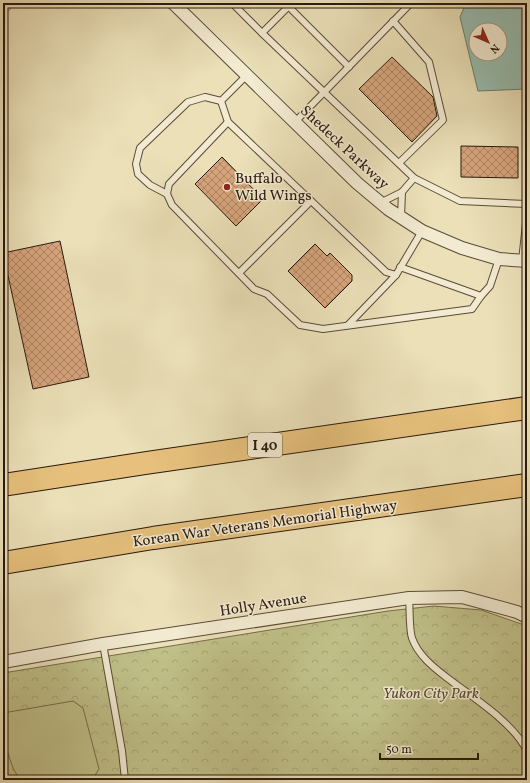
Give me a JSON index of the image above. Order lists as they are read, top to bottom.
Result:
{
  "streets": {
    "highway": ["I 40", "Korean War Veterans Memorial Highway"],
    "street": ["Shedeck Parkway", "Holly Avenue"]
  },
  "parks": ["Yukon City Park"],
  "places": ["Buffalo Wild Wings"],
  "scale_bar": "50 m",
  "north": "bottom right"
}
